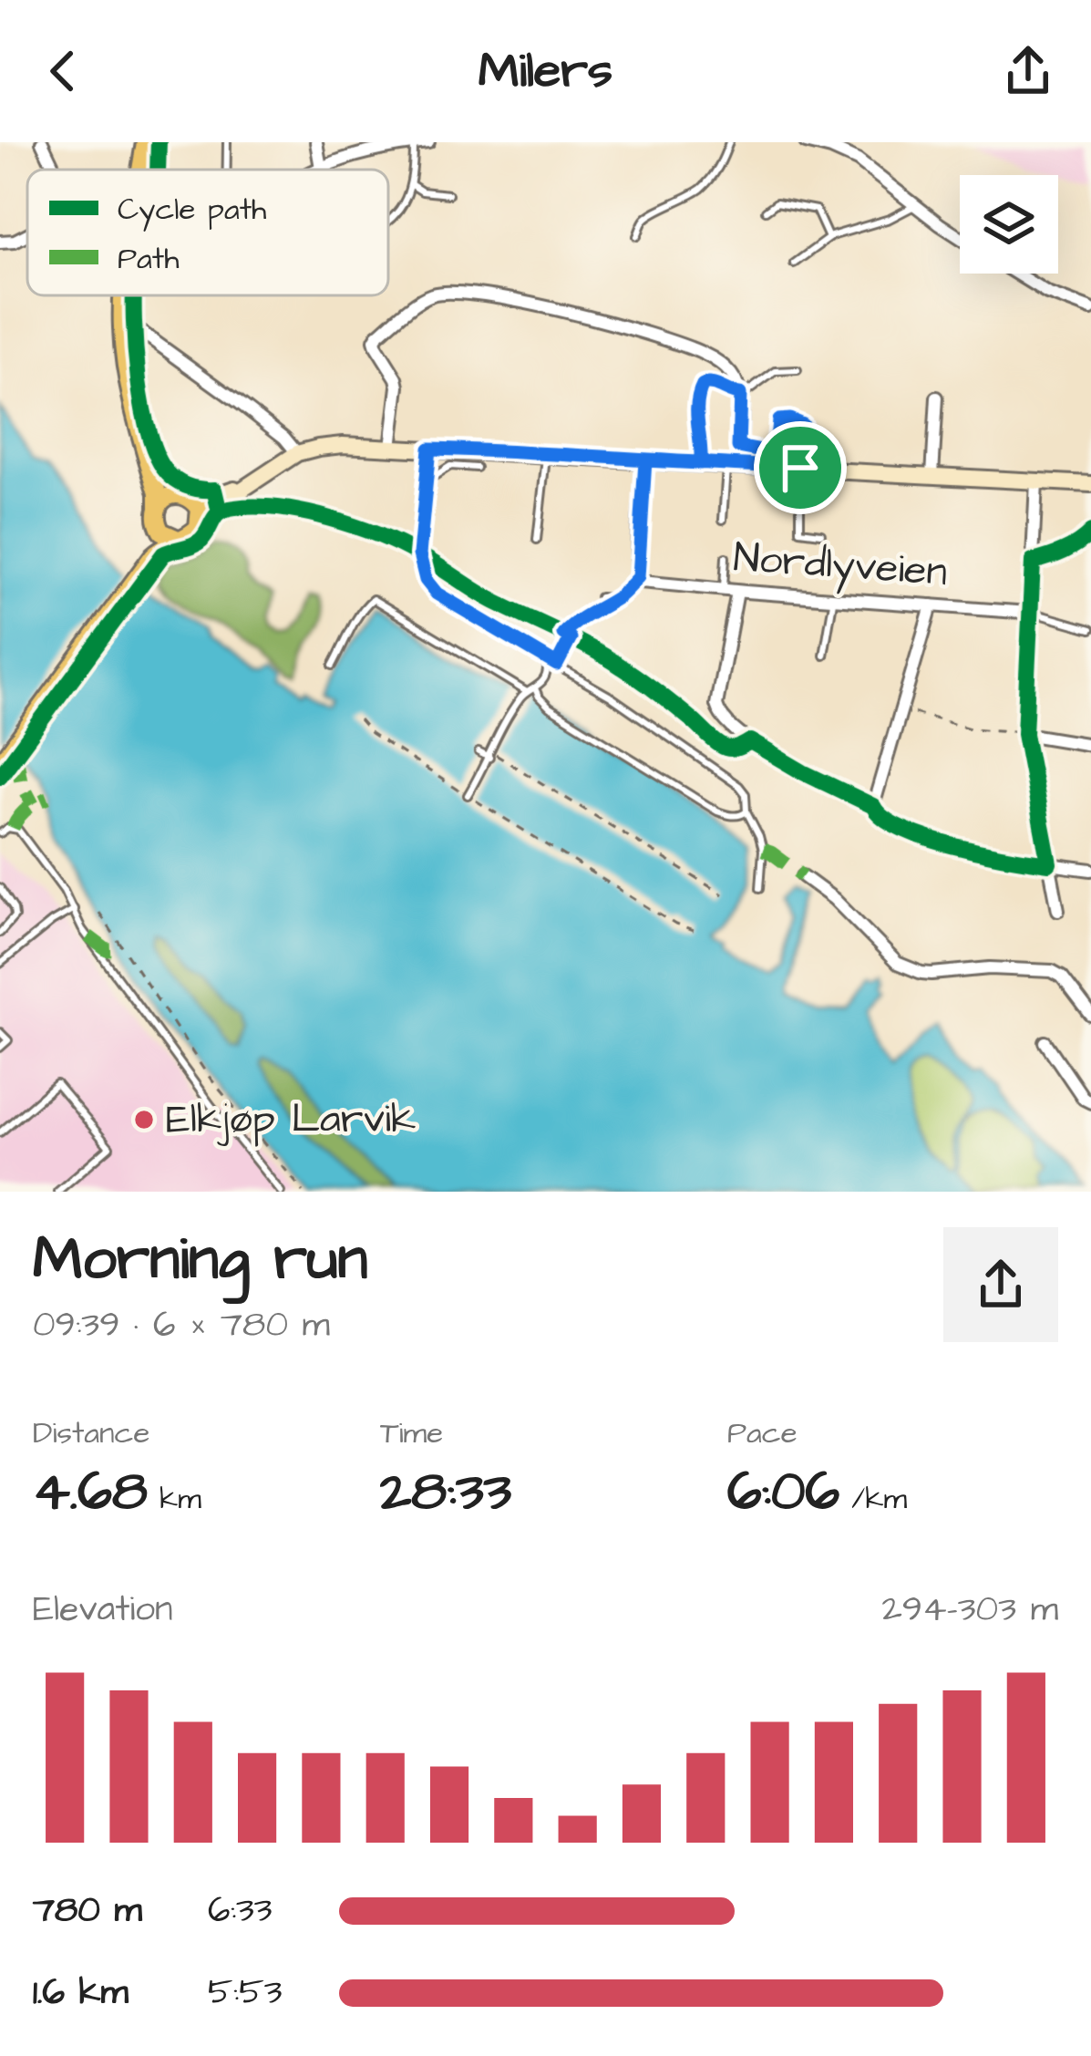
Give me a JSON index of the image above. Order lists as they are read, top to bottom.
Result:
{
  "streets": {
    "street": ["Nordlyveien"]
  },
  "places": ["Elkjøp Larvik"],
  "legend": ["Cycle path", "Path"],
  "page": {
    "header": "Milers",
    "heading": ["Morning run", "09:39 · 6 × 780 m"],
    "stats": [
      ["Distance", "4.68 km"],
      ["Time", "28:33"],
      ["Pace", "6:06 /km"]
    ],
    "chart": ["Elevation", "294–303 m"],
    "list": [
      {
        "name": "780 m",
        "note": "6:33"
      },
      {
        "name": "1.6 km",
        "note": "5:53"
      }
    ]
  }
}
